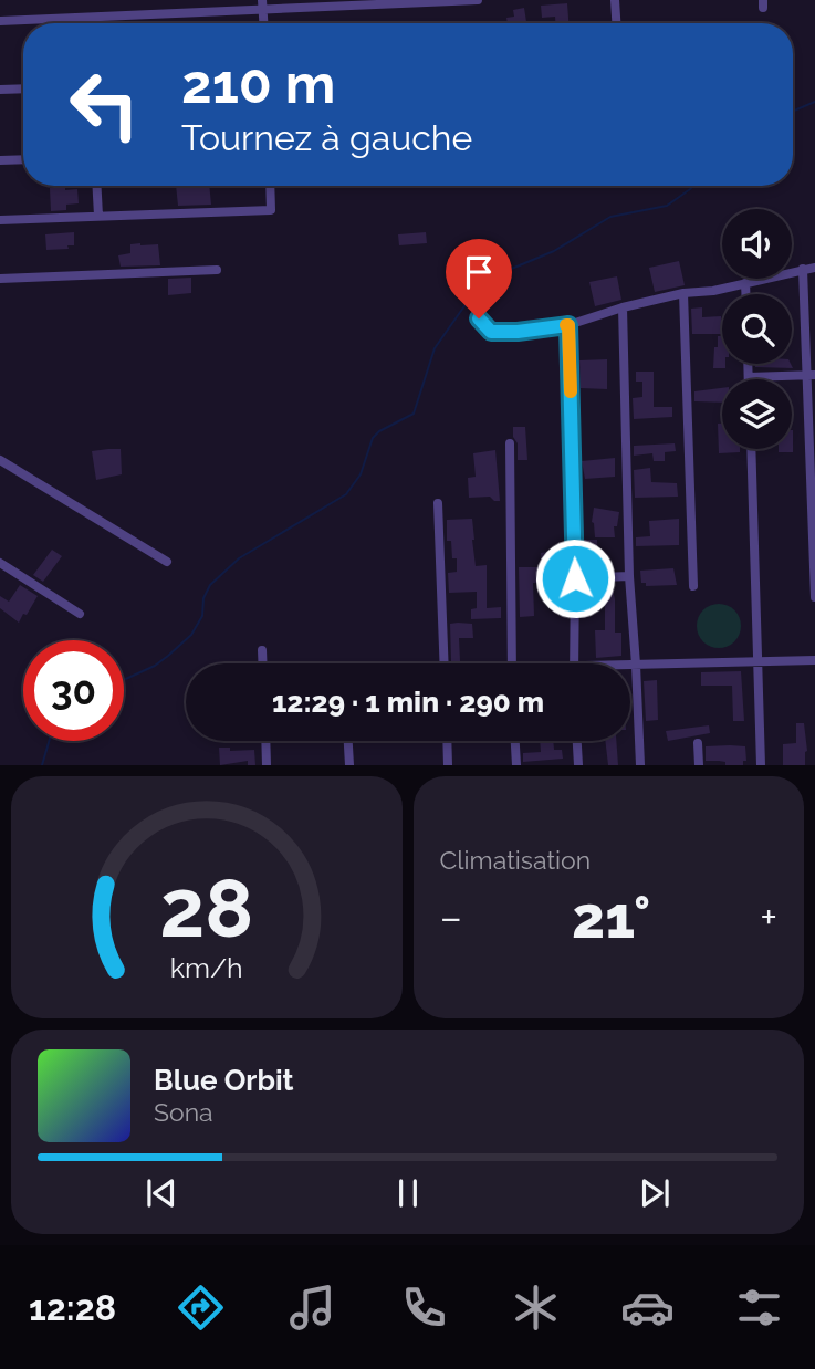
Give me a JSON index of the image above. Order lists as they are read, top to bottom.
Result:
{
  "page": {
    "turn": ["210 m", "Tournez à gauche"],
    "limit": "30",
    "trip": "12:29 · 1 min · 290 m",
    "tile": "Climatisation",
    "heat": ["−", "21°", "+"],
    "song": ["Blue Orbit", "Sona"],
    "tabs": "12:28",
    "gauge": ["28", "km/h"]
  }
}
